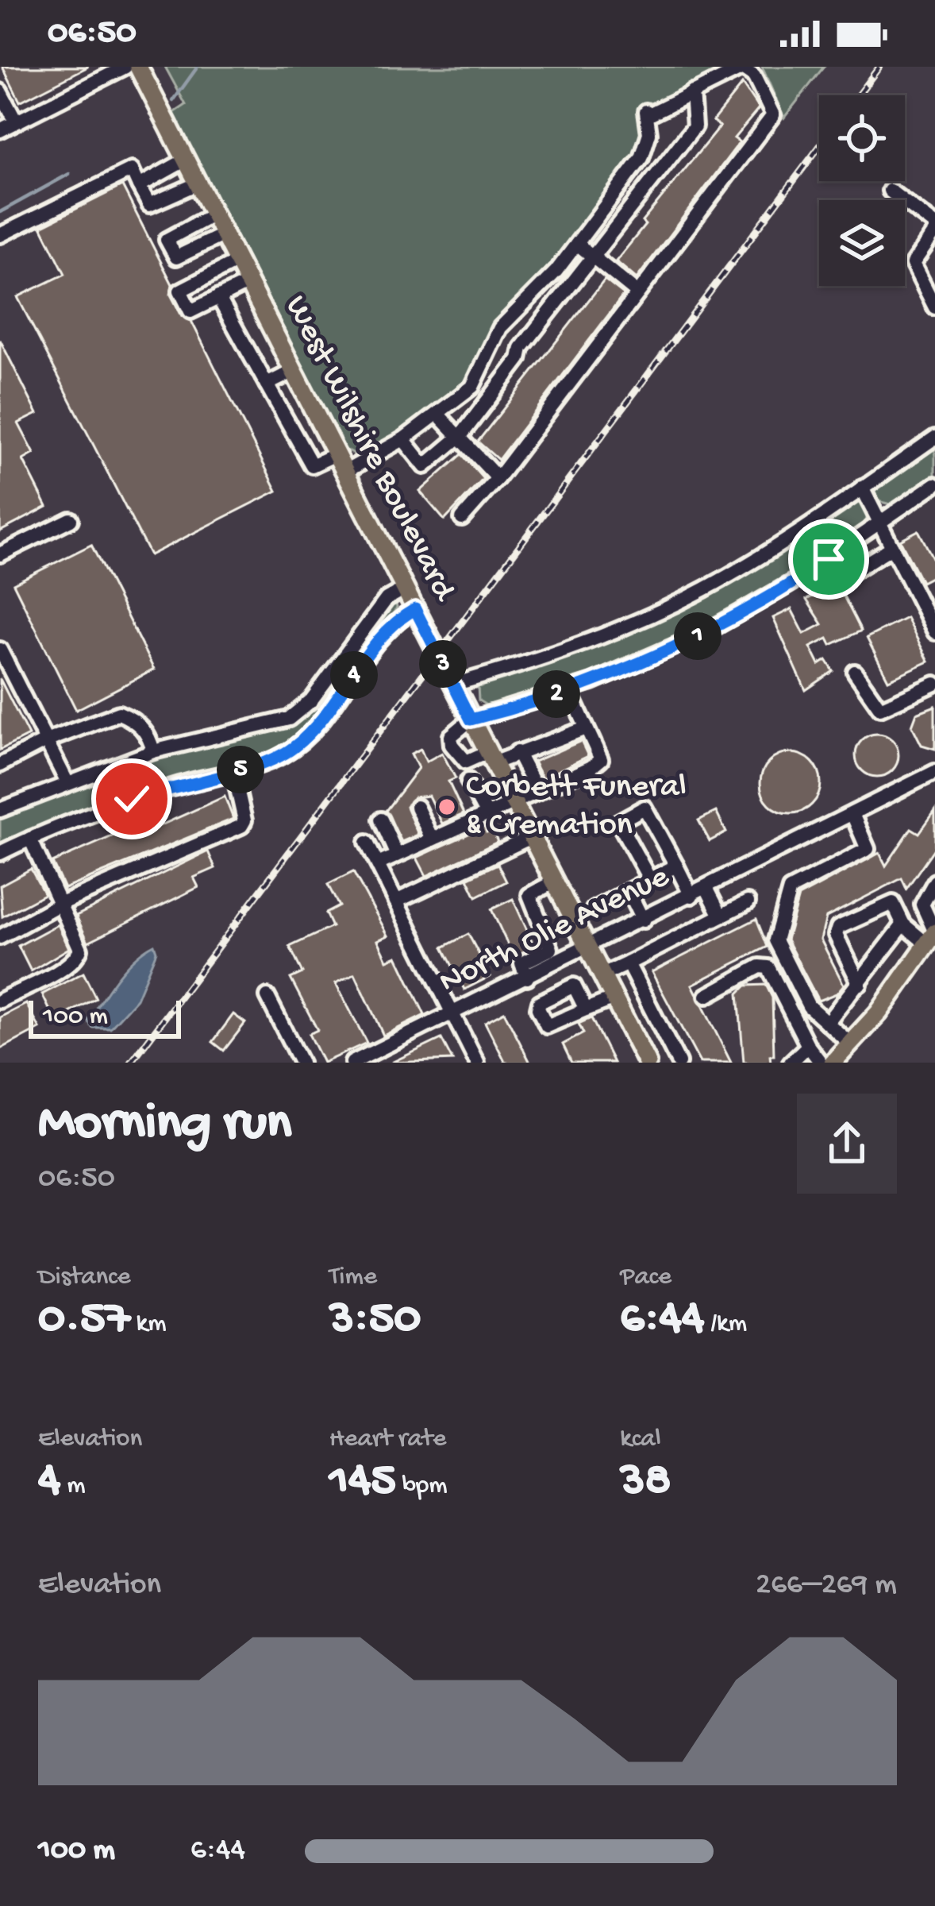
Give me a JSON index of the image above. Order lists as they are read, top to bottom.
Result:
{
  "streets": {
    "main road": ["West Wilshire Boulevard"],
    "street": ["North Olie Avenue"]
  },
  "crossings": [
    ["West Wilshire Boulevard", "North Olie Avenue"]
  ],
  "places": ["Corbett Funeral & Cremation"],
  "scale_bar": "100 m",
  "page": {
    "status": "06:50",
    "pins": [
      "1",
      "3",
      "4",
      "2",
      "5"
    ],
    "scale": "100 m",
    "heading": ["Morning run", "06:50"],
    "stats": [
      ["Distance", "0.57 km"],
      ["Time", "3:50"],
      ["Pace", "6:44 /km"],
      ["Elevation", "4 m"],
      ["Heart rate", "145 bpm"],
      ["kcal", "38"]
    ],
    "chart": ["Elevation", "266–269 m"],
    "list": [
      {
        "name": "100 m",
        "note": "6:44"
      }
    ]
  }
}
